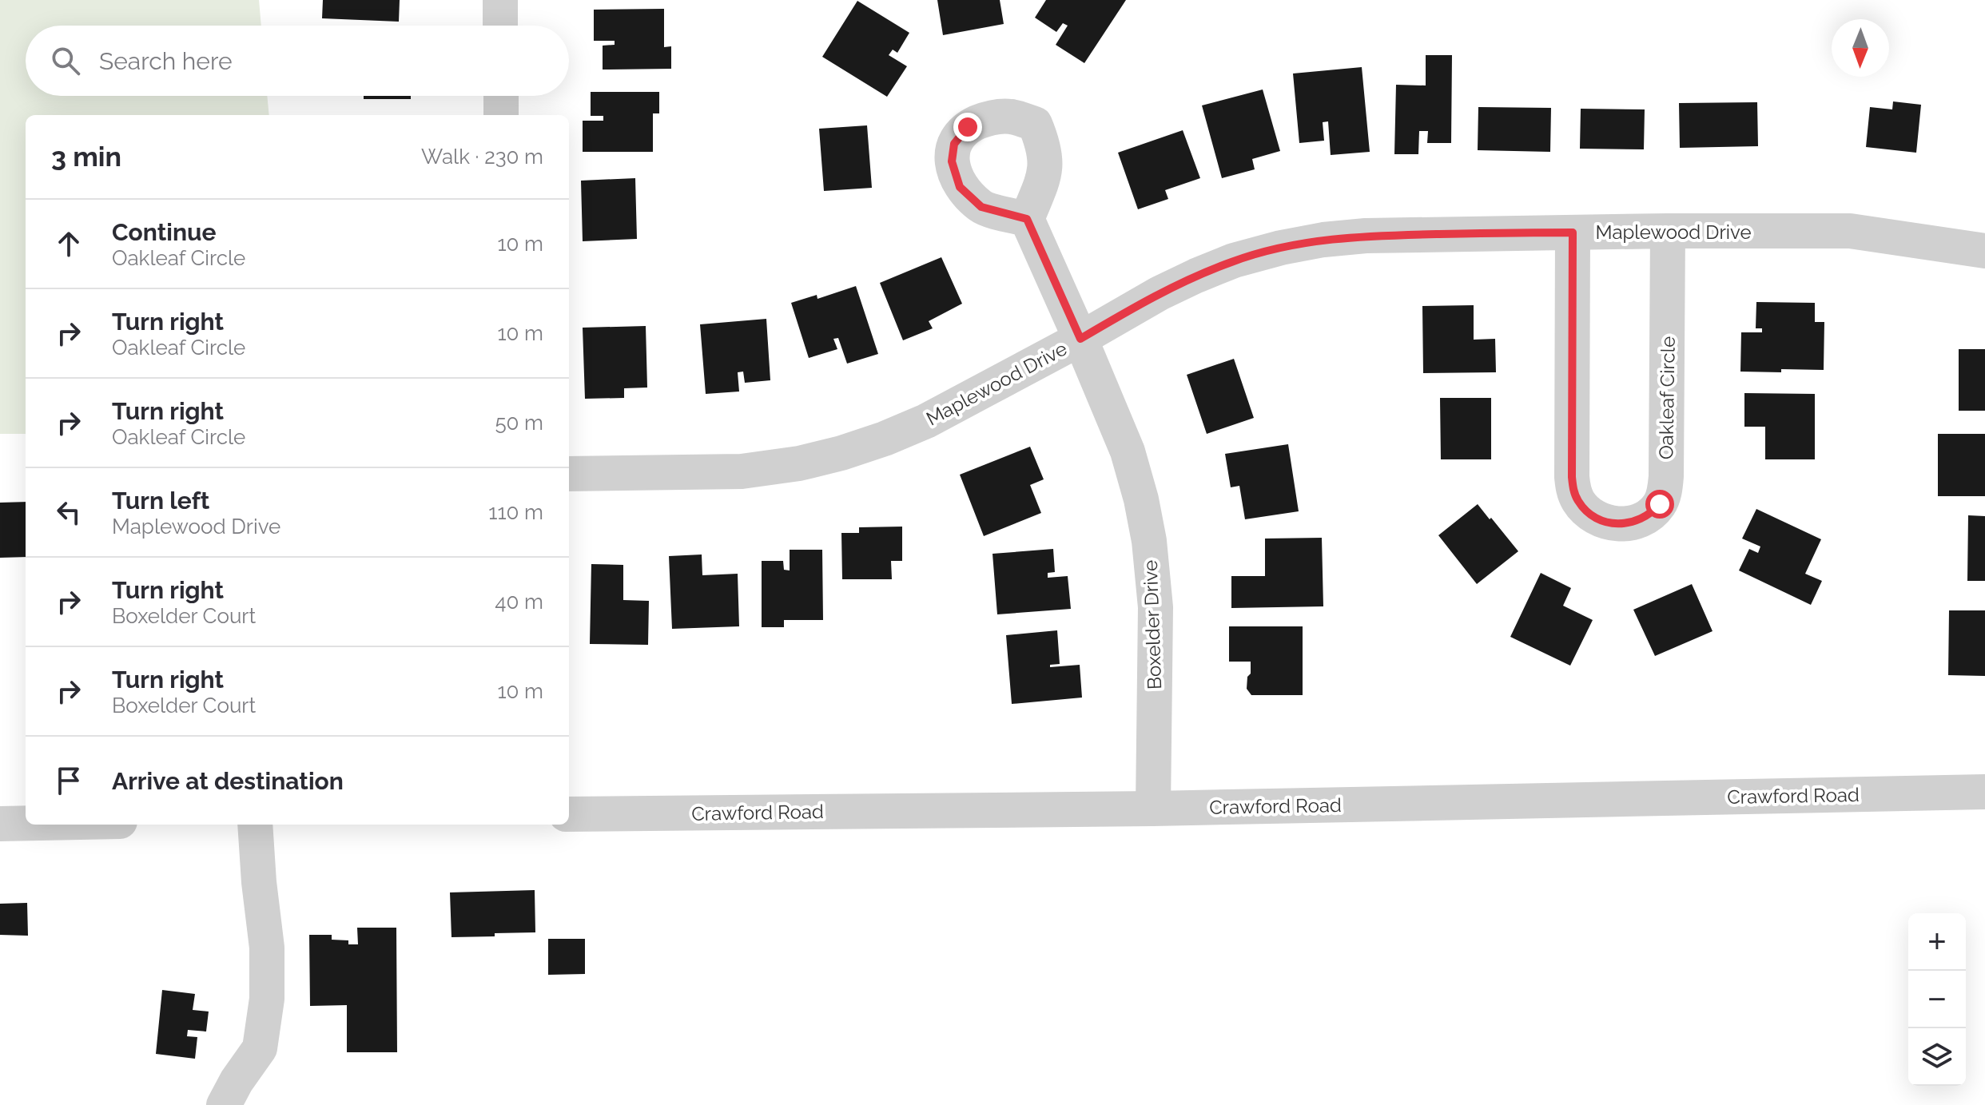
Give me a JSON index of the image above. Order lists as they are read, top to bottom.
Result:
{
  "streets": {
    "street": [
      "Maplewood Drive",
      "Oakleaf Circle",
      "Boxelder Drive",
      "Crawford Road"
    ]
  },
  "crossings": [
    ["Maplewood Drive", "Oakleaf Circle"],
    ["Maplewood Drive", "Boxelder Drive"],
    ["Boxelder Drive", "Crawford Road"]
  ],
  "north": "bottom",
  "page": {
    "search": "Search here",
    "heading": ["3 min", "Walk · 230 m"],
    "list": [
      ["Continue", "Oakleaf Circle", "10 m"],
      ["Turn right", "Oakleaf Circle", "10 m"],
      ["Turn right", "Oakleaf Circle", "50 m"],
      ["Turn left", "Maplewood Drive", "110 m"],
      ["Turn right", "Boxelder Court", "40 m"],
      ["Turn right", "Boxelder Court", "10 m"],
      "Arrive at destination"
    ],
    "map_buttons": ["+", "−"]
  }
}
